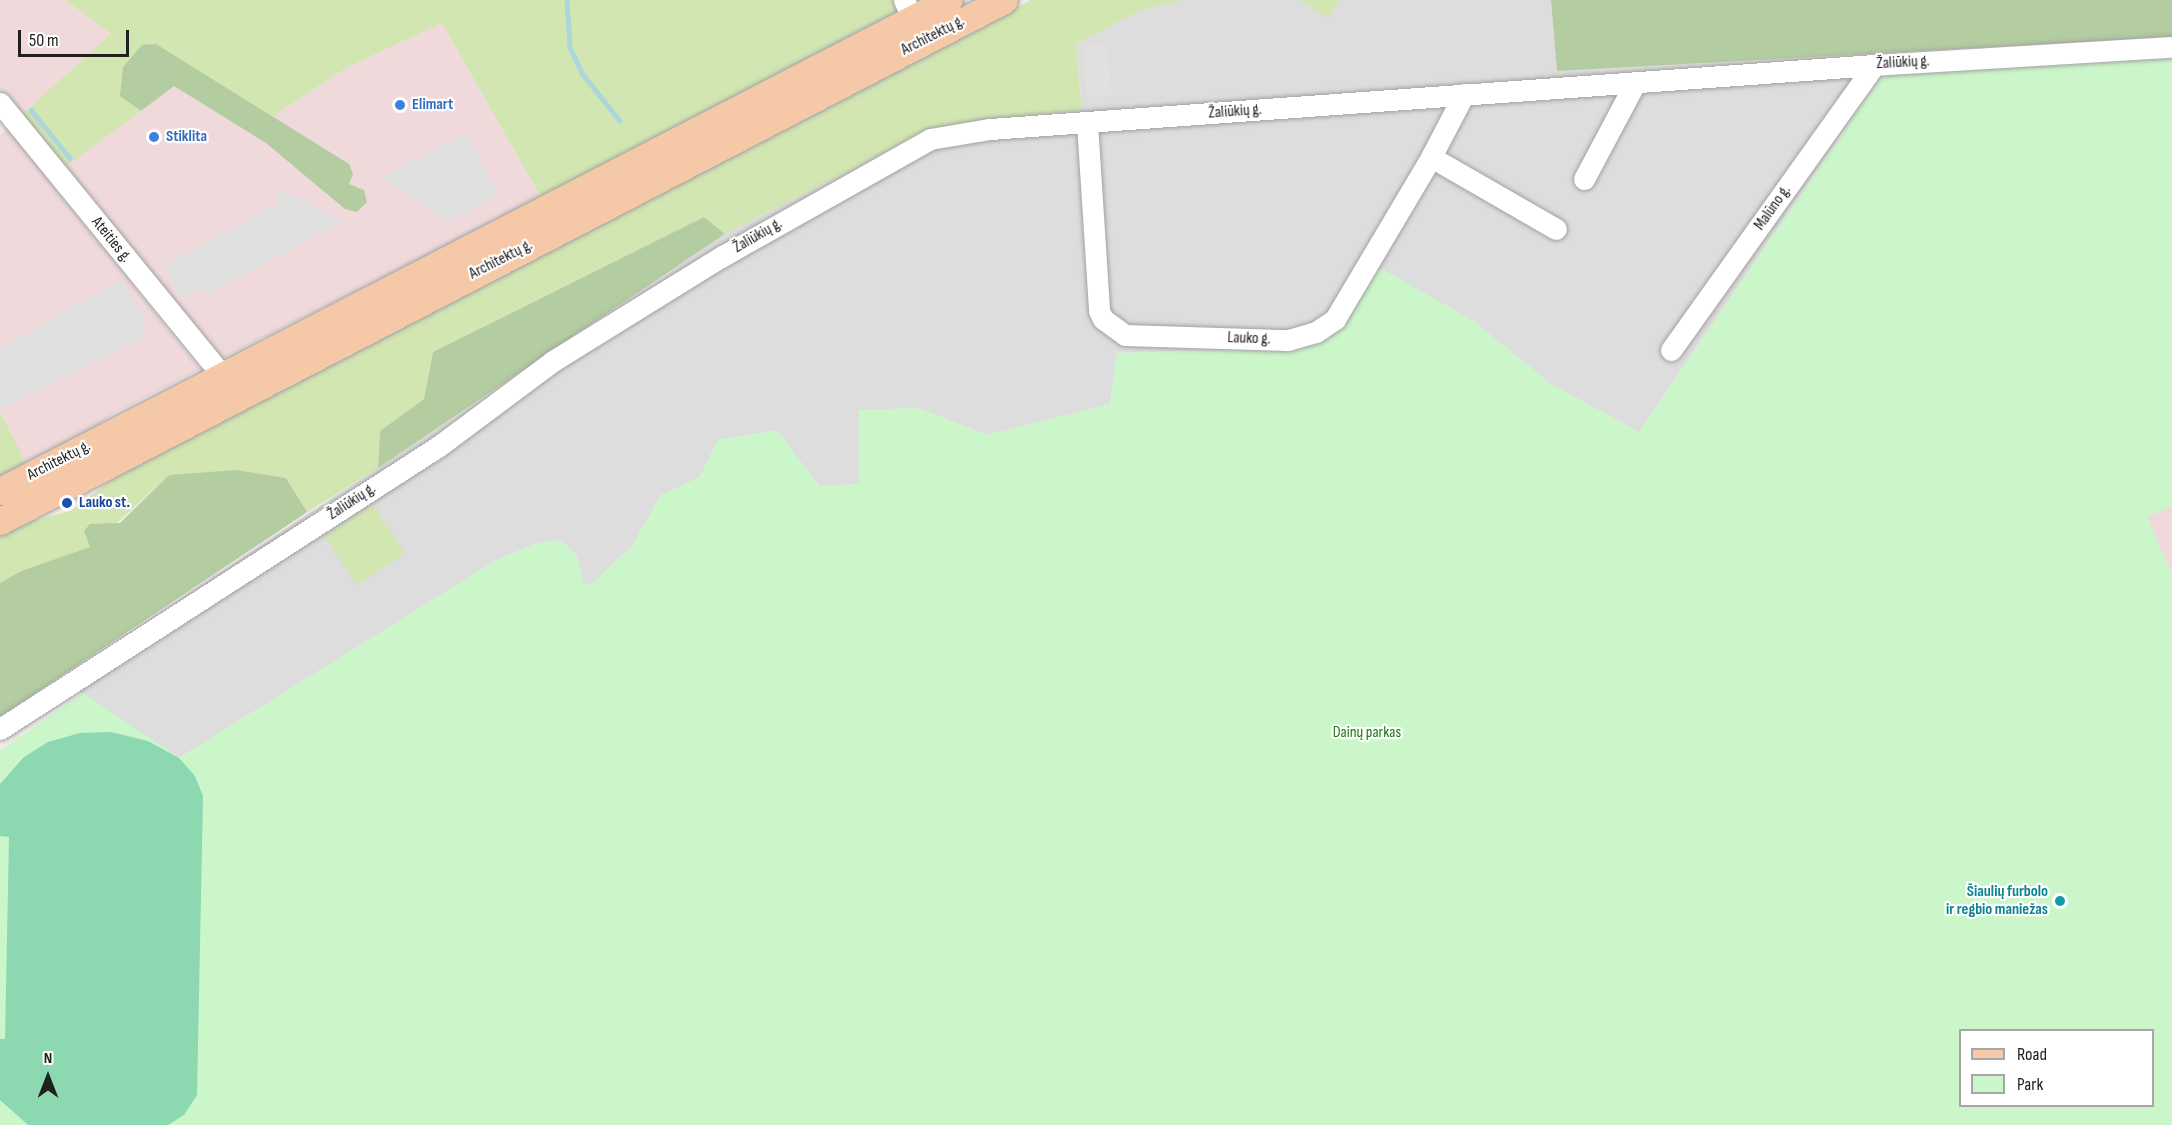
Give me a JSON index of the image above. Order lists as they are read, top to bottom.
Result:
{
  "streets": {
    "main road": ["Architektų g."],
    "street": [
      "Žaliūkių g.",
      "Malūno g.",
      "Ateities g.",
      "Lauko g."
    ]
  },
  "crossings": [
    ["Architektų g.", "Ateities g."],
    ["Žaliūkių g.", "Malūno g."],
    ["Žaliūkių g.", "Lauko g."]
  ],
  "parks": ["Dainų parkas"],
  "places": [
    "Elimart",
    "Stiklita",
    "Lauko st.",
    "Šiaulių furbolo ir regbio maniežas"
  ],
  "legend": ["Road", "Park"],
  "scale_bar": "50 m",
  "north": "top"
}
